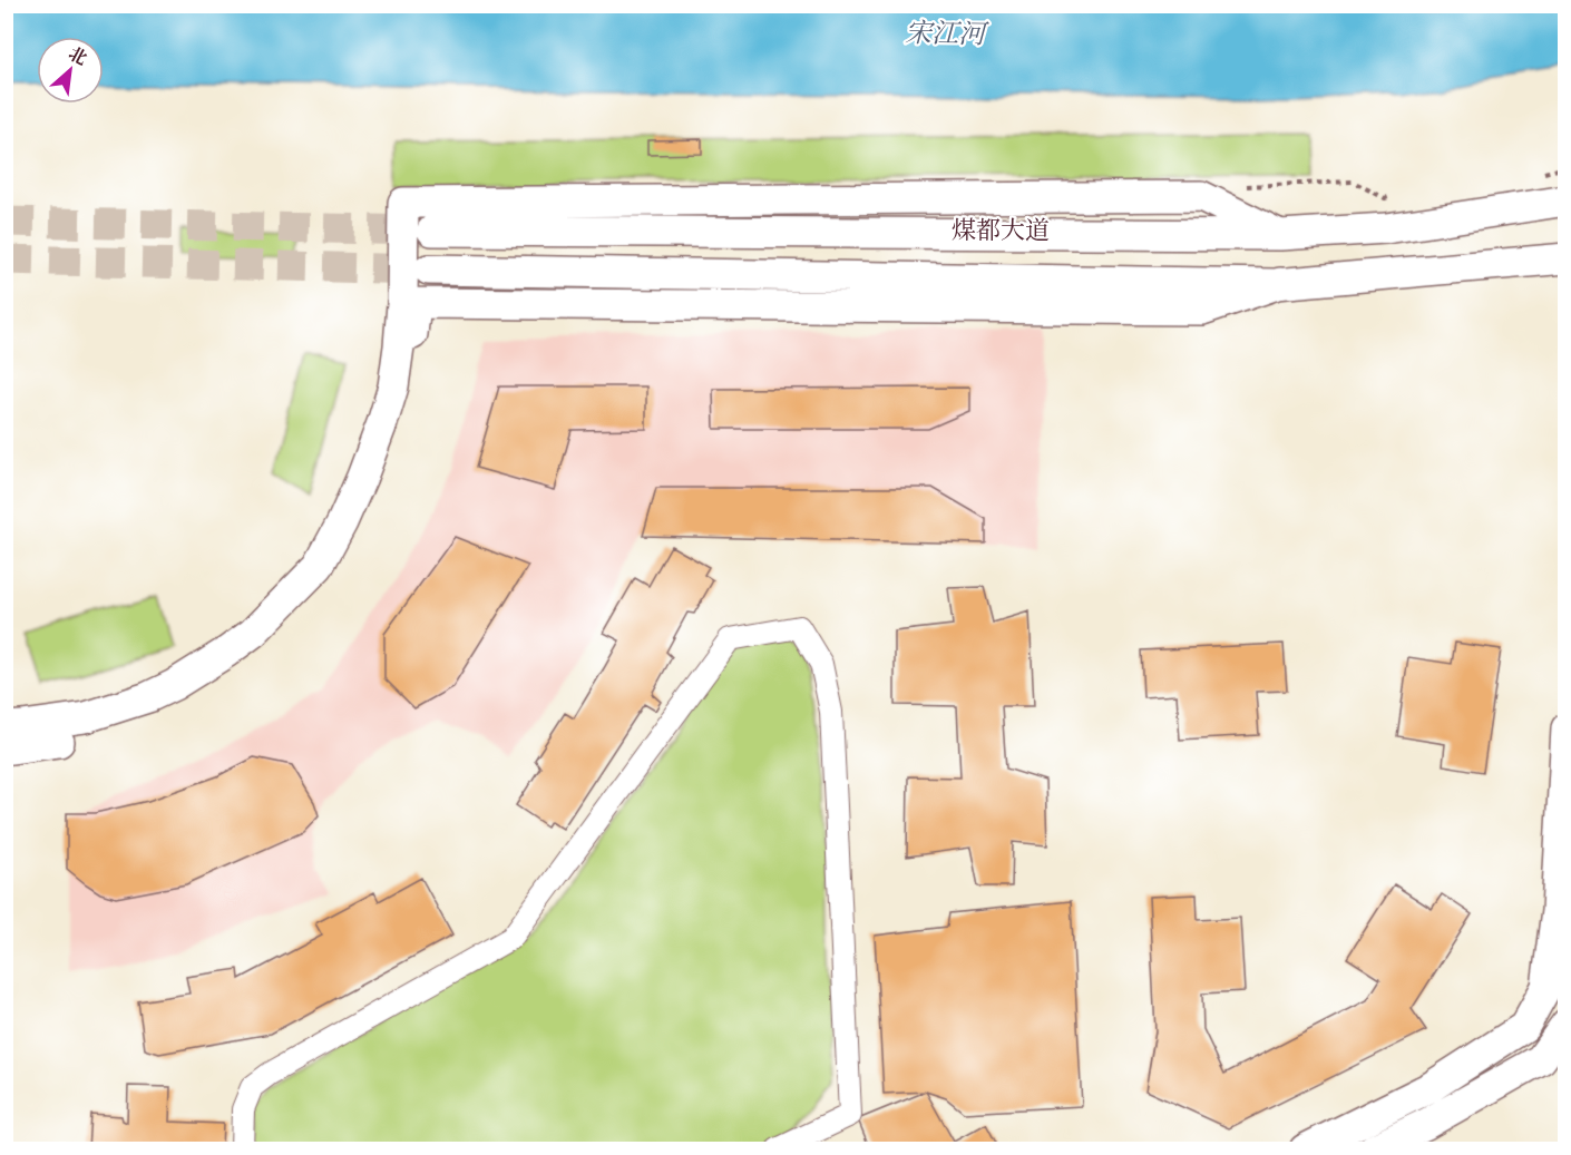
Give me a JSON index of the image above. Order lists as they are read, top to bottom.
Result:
{
  "streets": {
    "street": ["煤都大道"]
  },
  "water": ["宋江河"],
  "north": "top right"
}
